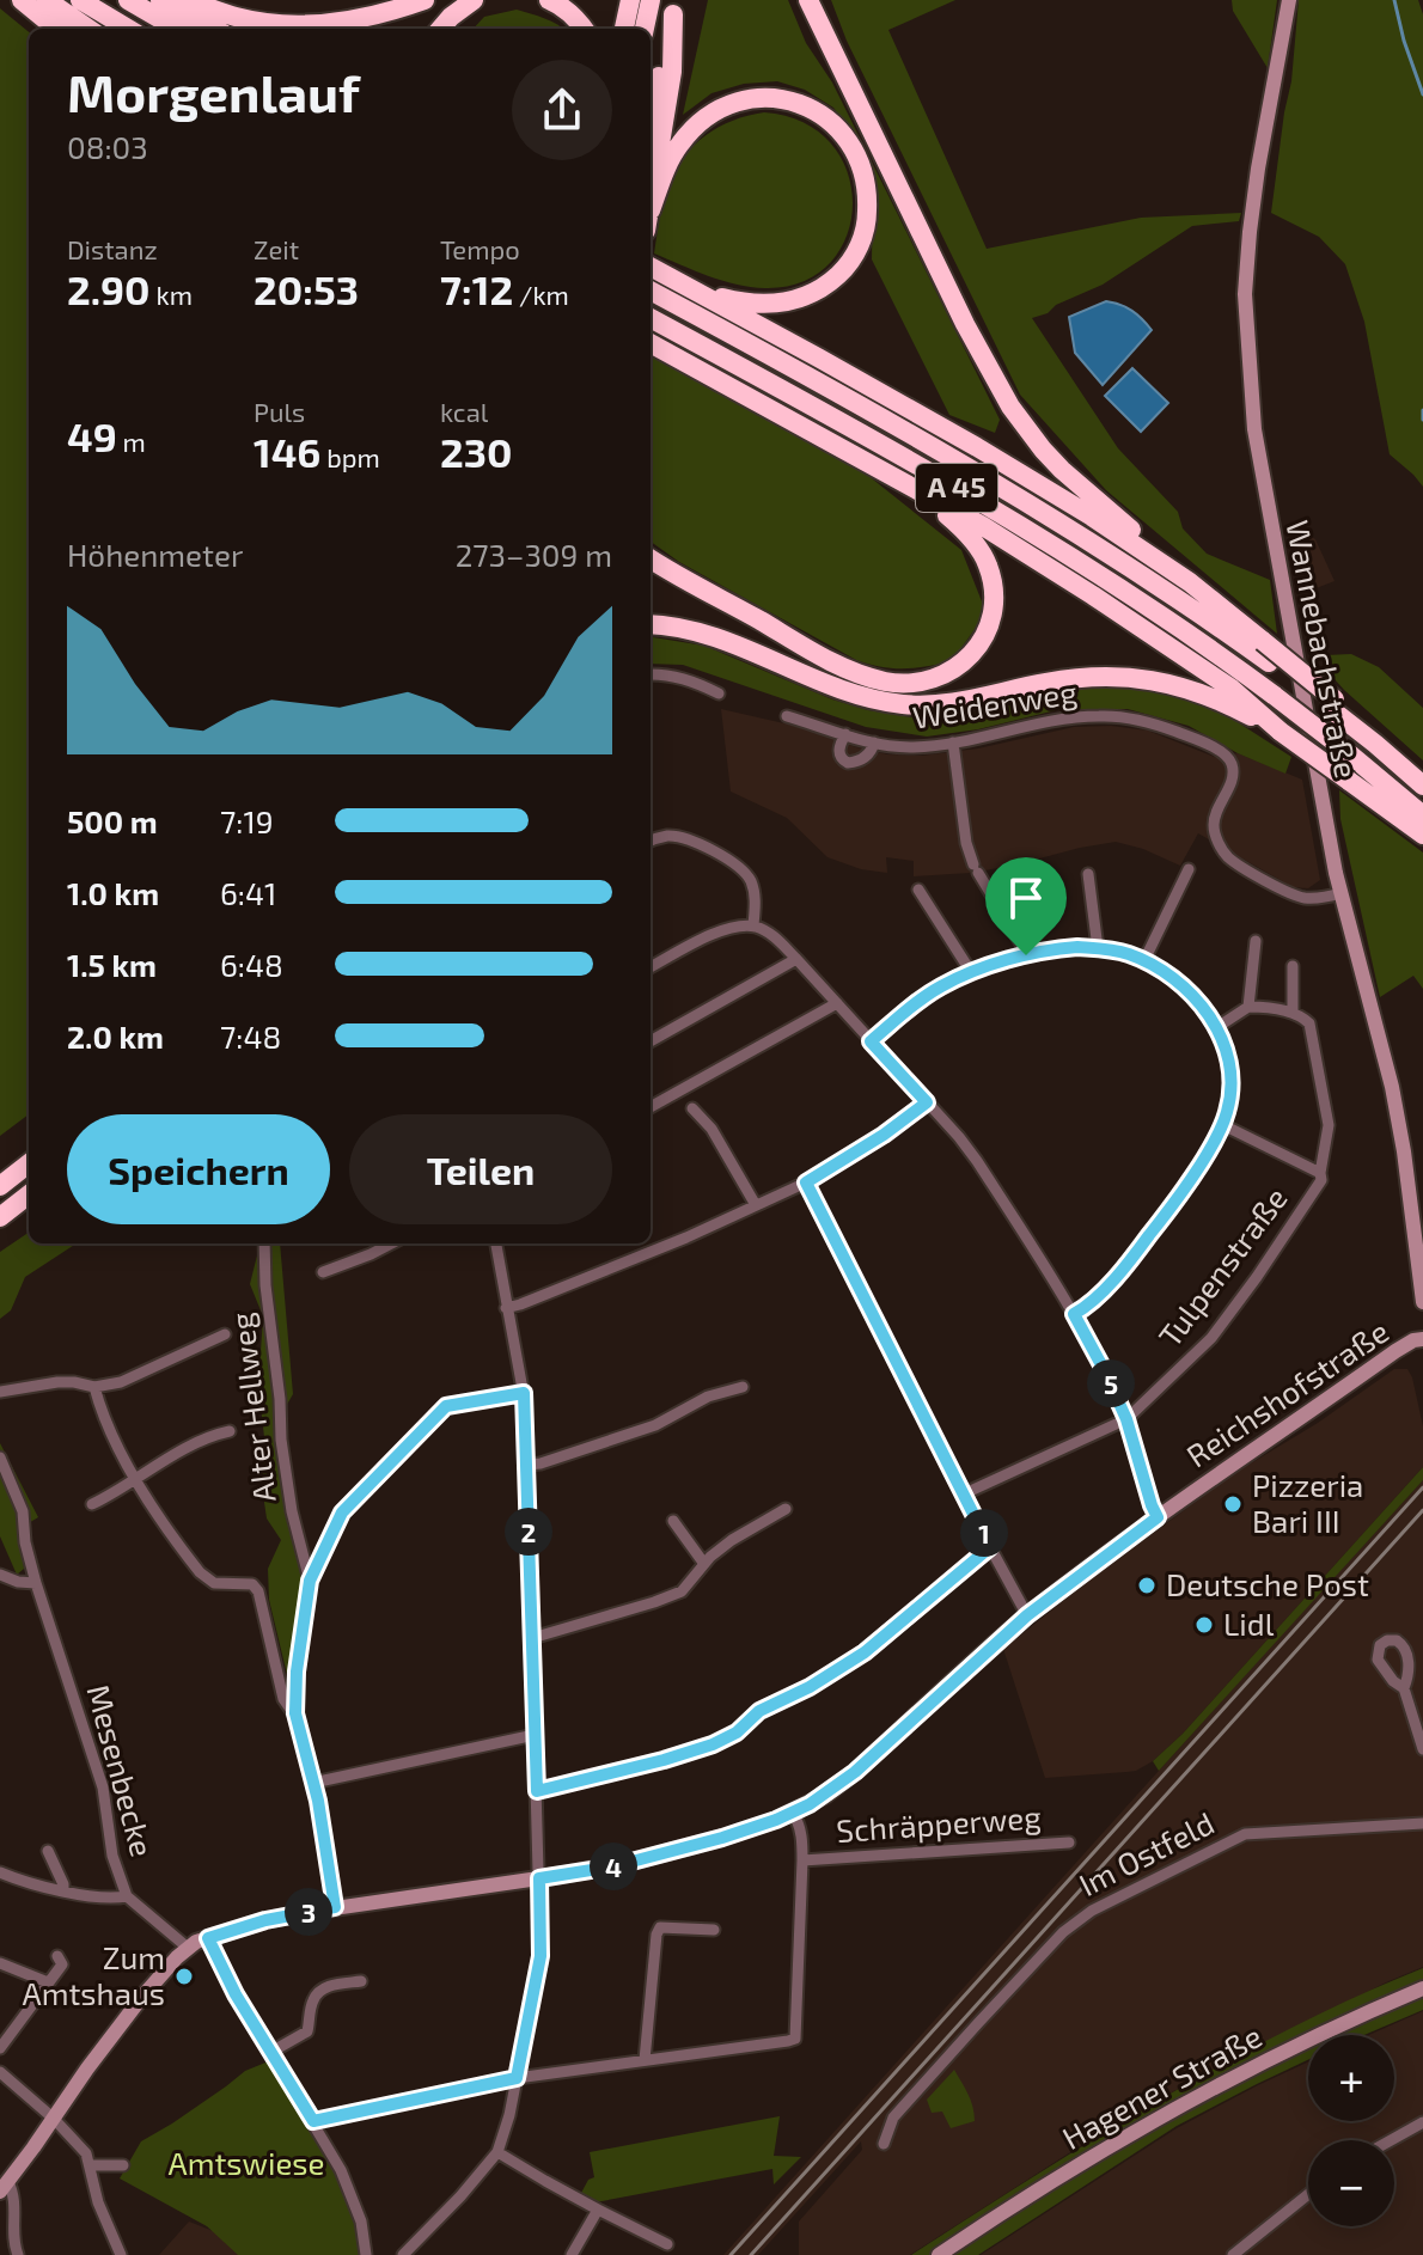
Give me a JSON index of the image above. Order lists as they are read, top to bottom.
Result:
{
  "streets": {
    "highway": ["A 45"],
    "main road": ["Wannebachstraße", "Reichshofstraße", "Hagener Straße"],
    "street": [
      "Weidenweg",
      "Tulpenstraße",
      "Alter Hellweg",
      "Mesenbecke",
      "Schräpperweg",
      "Im Ostfeld"
    ]
  },
  "crossings": [
    ["Wannebachstraße", "Weidenweg"],
    ["Reichshofstraße", "Alter Hellweg"],
    ["Reichshofstraße", "Mesenbecke"],
    ["Reichshofstraße", "Schräpperweg"]
  ],
  "parks": ["Amtswiese"],
  "places": [
    "Pizzeria Bari III",
    "Deutsche Post",
    "Lidl",
    "Zum Amtshaus"
  ],
  "page": {
    "heading": ["Morgenlauf", "08:03"],
    "stats": [
      ["Distanz", "2.90 km"],
      ["Zeit", "20:53"],
      ["Tempo", "7:12 /km"],
      ["49 m"],
      ["Puls", "146 bpm"],
      ["kcal", "230"]
    ],
    "chart": ["Höhenmeter", "273–309 m"],
    "list": [
      {
        "name": "500 m",
        "note": "7:19"
      },
      {
        "name": "1.0 km",
        "note": "6:41"
      },
      {
        "name": "1.5 km",
        "note": "6:48"
      },
      {
        "name": "2.0 km",
        "note": "7:48"
      }
    ],
    "buttons": ["Speichern", "Teilen"],
    "pins": [
      "5",
      "2",
      "1",
      "4",
      "3"
    ],
    "map_buttons": ["+", "−"]
  }
}
